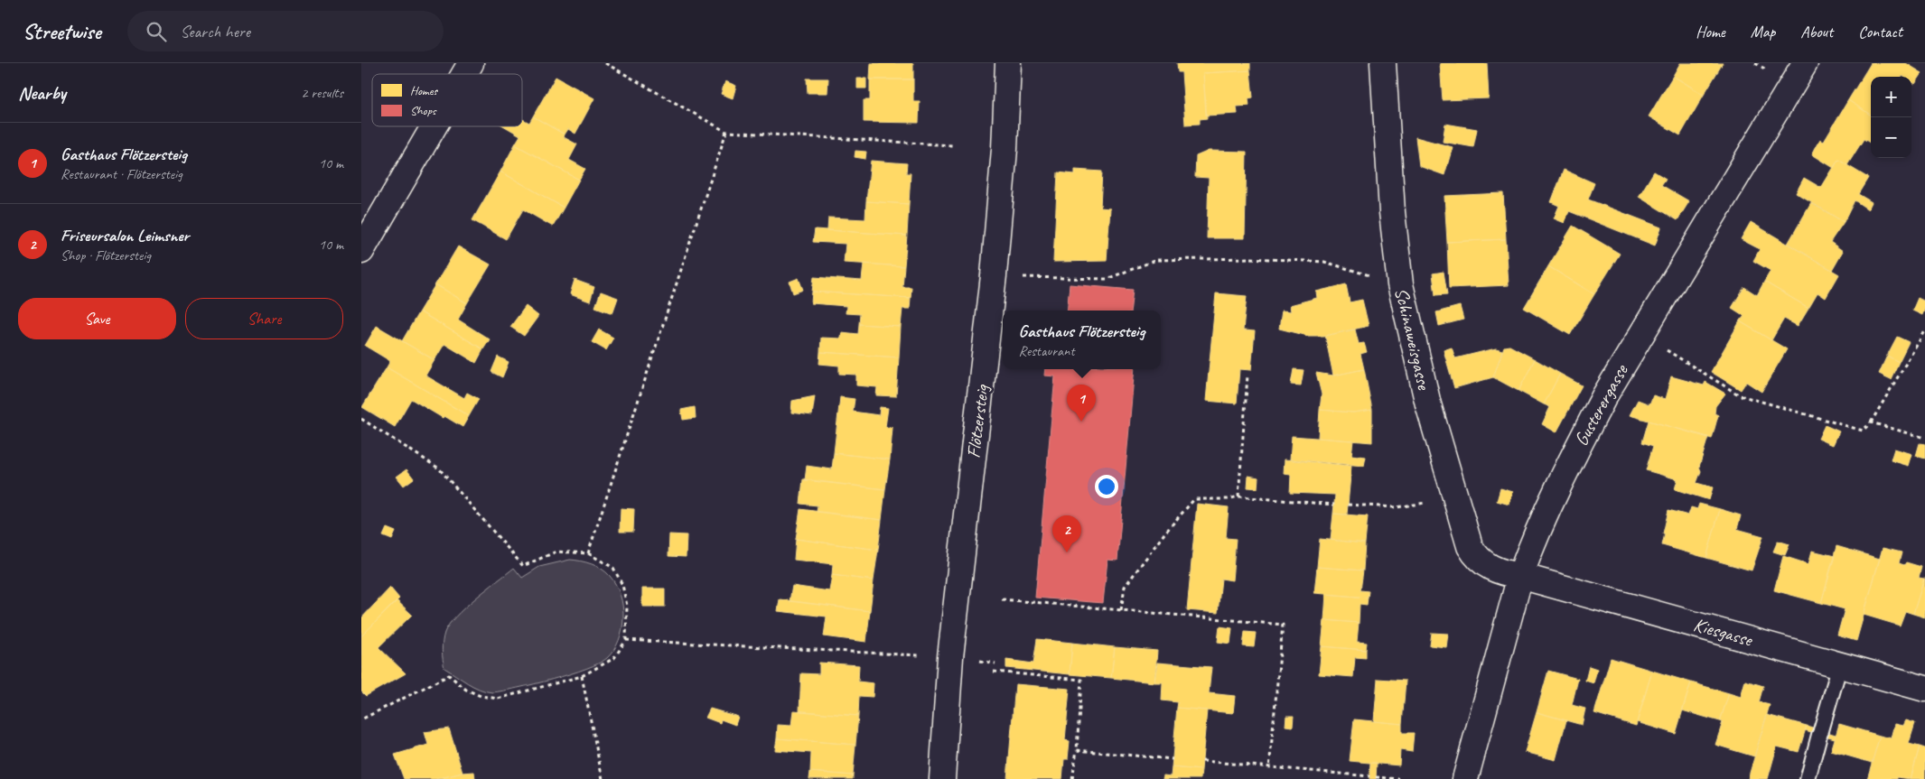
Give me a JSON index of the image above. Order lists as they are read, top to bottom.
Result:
{
  "streets": {
    "street": [
      "Schinaweisgasse",
      "Gusterergasse",
      "Flötzersteig",
      "Kiesgasse"
    ]
  },
  "crossings": [
    ["Schinaweisgasse", "Gusterergasse"],
    ["Schinaweisgasse", "Kiesgasse"],
    ["Gusterergasse", "Kiesgasse"]
  ],
  "legend": ["Homes", "Shops"],
  "page": {
    "header": "Streetwise",
    "search": "Search here",
    "nav": [
      "Home",
      "Map",
      "About",
      "Contact"
    ],
    "heading": ["Nearby", "2 results"],
    "map_buttons": ["+", "−"],
    "list": [
      {
        "mark": "1",
        "name": "Gasthaus Flötzersteig",
        "note": "Restaurant · Flötzersteig",
        "value": "10 m"
      },
      {
        "mark": "2",
        "name": "Friseursalon Leimsner",
        "note": "Shop · Flötzersteig",
        "value": "10 m"
      }
    ],
    "buttons": ["Save", "Share"],
    "popup": ["Gasthaus Flötzersteig", "Restaurant"],
    "pins": ["1", "2"]
  }
}
